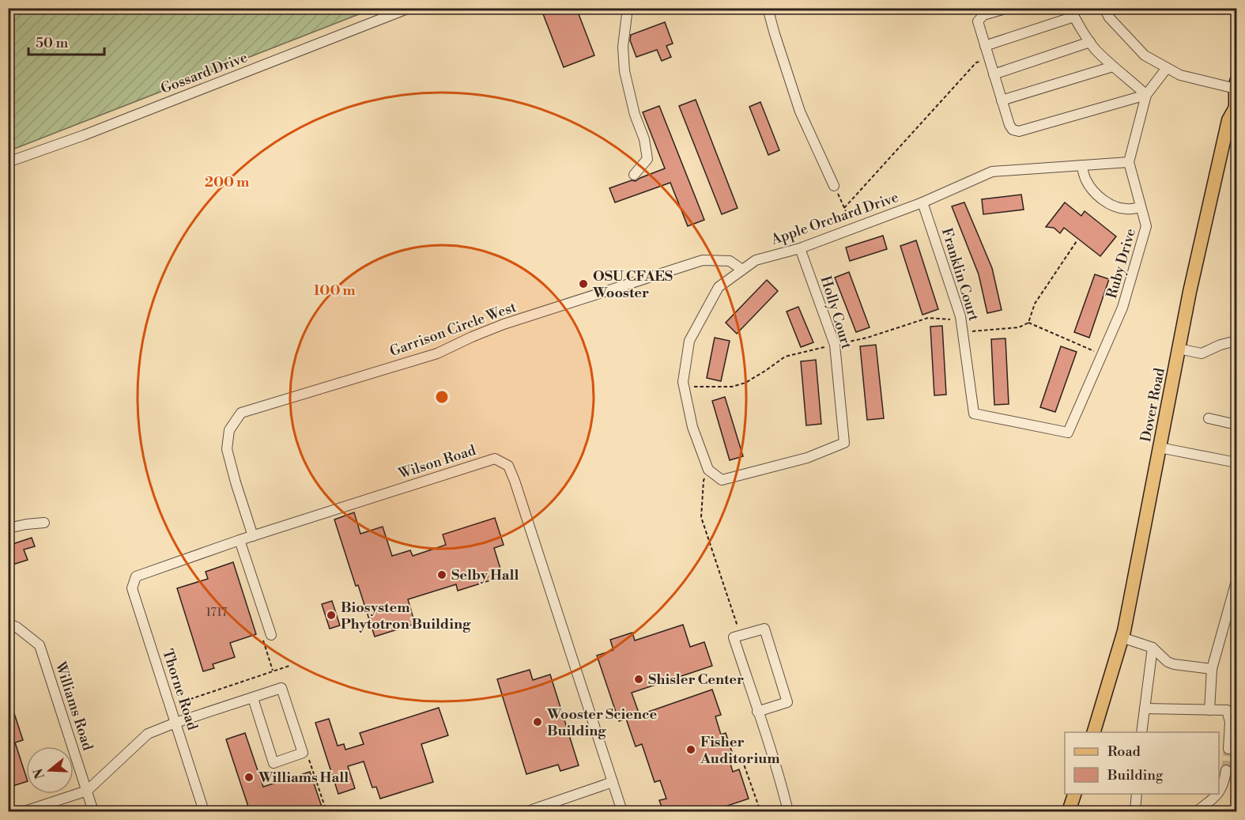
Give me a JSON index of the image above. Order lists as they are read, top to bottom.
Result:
{
  "streets": {
    "main road": ["Dover Road"],
    "street": [
      "Gossard Drive",
      "Apple Orchard Drive",
      "Ruby Drive",
      "Franklin Court",
      "Holly Court",
      "Garrison Circle West",
      "Wilson Road",
      "Thorne Road",
      "Williams Road"
    ]
  },
  "crossings": [
    ["Apple Orchard Drive", "Ruby Drive"],
    ["Apple Orchard Drive", "Franklin Court"],
    ["Apple Orchard Drive", "Holly Court"],
    ["Apple Orchard Drive", "Garrison Circle West"],
    ["Ruby Drive", "Franklin Court"],
    ["Garrison Circle West", "Wilson Road"],
    ["Wilson Road", "Thorne Road"]
  ],
  "places": [
    "OSU CFAES Wooster",
    "Selby Hall",
    "Biosystem Phytotron Building",
    "Shisler Center",
    "Wooster Science Building",
    "Fisher Auditorium",
    "Williams Hall"
  ],
  "house_numbers": ["1717"],
  "legend": ["Road", "Building"],
  "scale_bar": "50 m",
  "north": "left",
  "rings": ["200 m", "100 m"]
}
